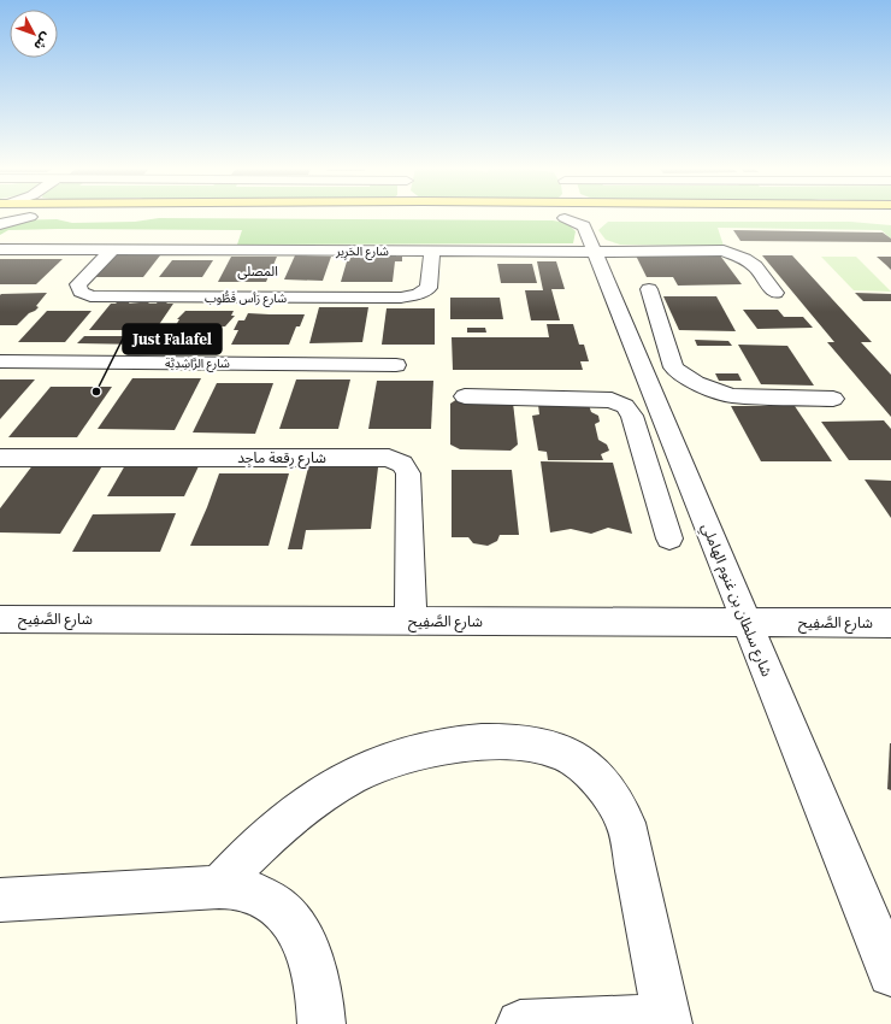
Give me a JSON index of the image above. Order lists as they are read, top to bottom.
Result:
{
  "streets": {
    "street": [
      "شارع الحَرِير",
      "شارع رَأس قَطُّوب",
      "شارع الرَّاشِدِيَّة",
      "شارع رِقعة ماجِد",
      "شارع سلطان بن غنوم الهاملي",
      "شارع الصَّفِيح"
    ]
  },
  "crossings": [
    ["شارع الحَرِير", "شارع رَأس قَطُّوب"],
    ["شارع الحَرِير", "شارع سلطان بن غنوم الهاملي"],
    ["شارع رِقعة ماجِد", "شارع الصَّفِيح"],
    ["شارع سلطان بن غنوم الهاملي", "شارع الصَّفِيح"]
  ],
  "districts": ["المصلى"],
  "places": ["Just Falafel"],
  "north": "bottom right"
}
